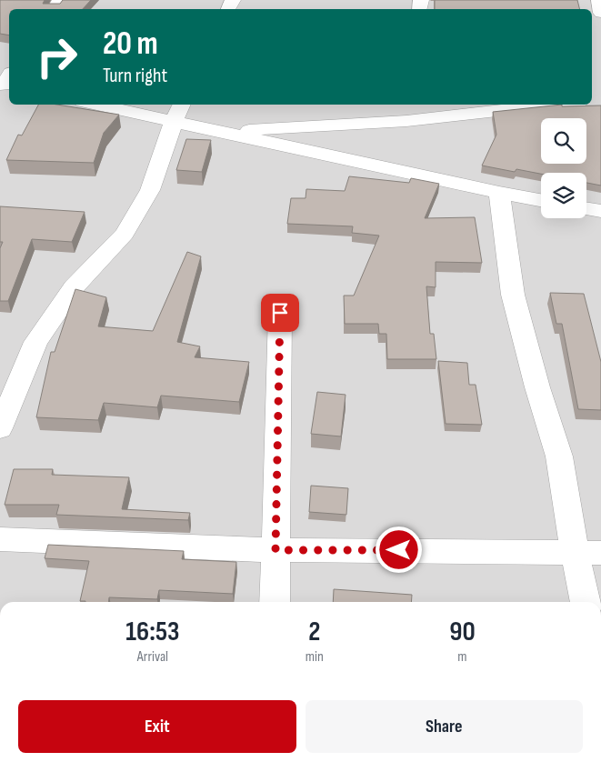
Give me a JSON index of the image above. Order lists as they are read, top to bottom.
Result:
{
  "page": {
    "turn": ["20 m", "Turn right"],
    "eta": [
      "16:53",
      "Arrival",
      "2",
      "min",
      "90",
      "m"
    ],
    "buttons": ["Exit", "Share"]
  }
}
